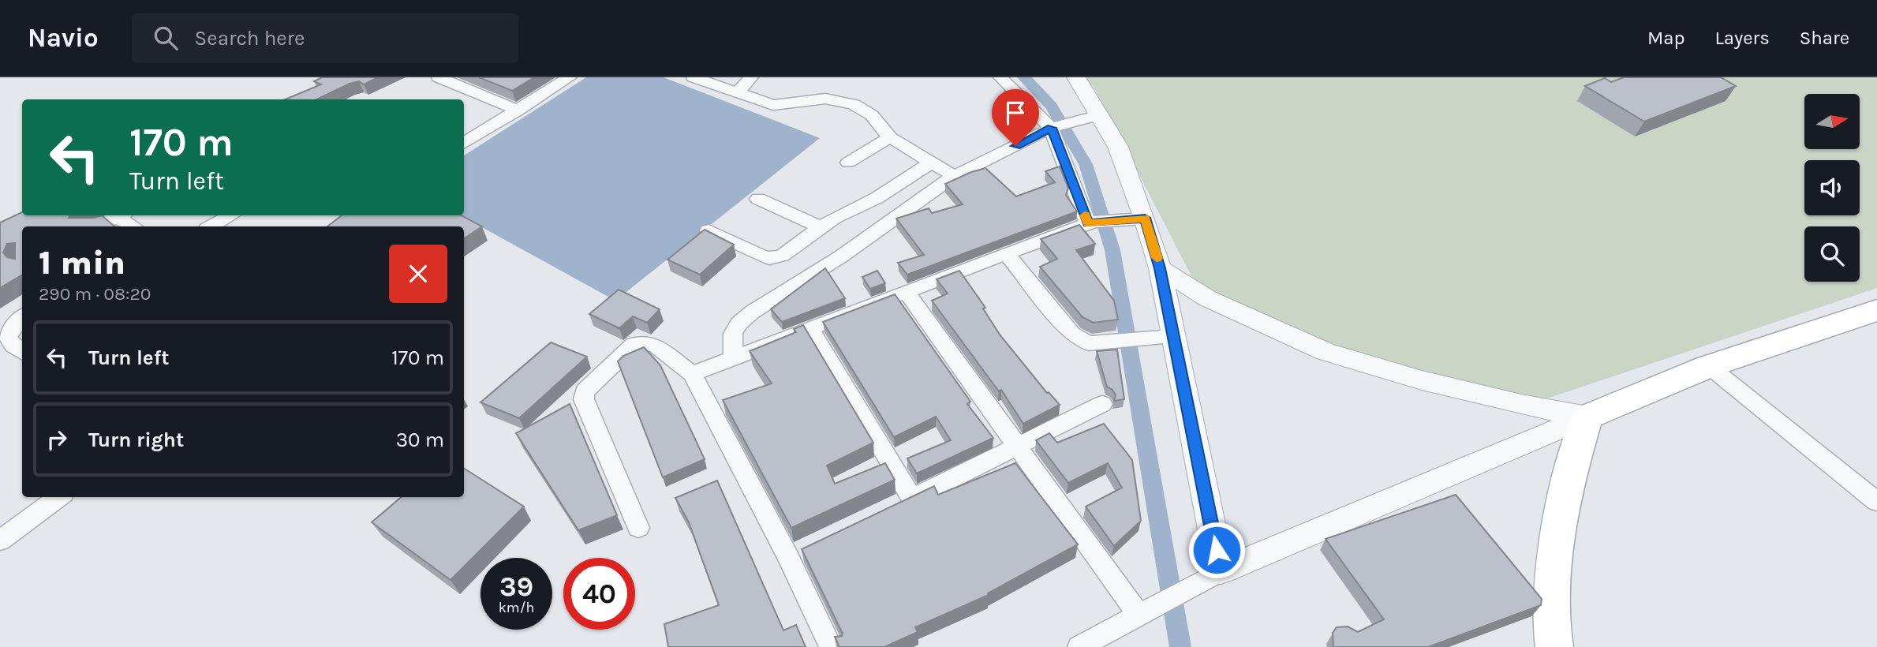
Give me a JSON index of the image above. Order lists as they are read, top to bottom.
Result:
{
  "north": "right",
  "page": {
    "header": "Navio",
    "search": "Search here",
    "nav": ["Map", "Layers", "Share"],
    "turn": ["170 m", "Turn left"],
    "heading": ["1 min", "290 m · 08:20"],
    "list": [
      {
        "name": "Turn left",
        "value": "170 m"
      },
      {
        "name": "Turn right",
        "value": "30 m"
      }
    ],
    "speed": "39 km/h",
    "limit": "40"
  }
}
